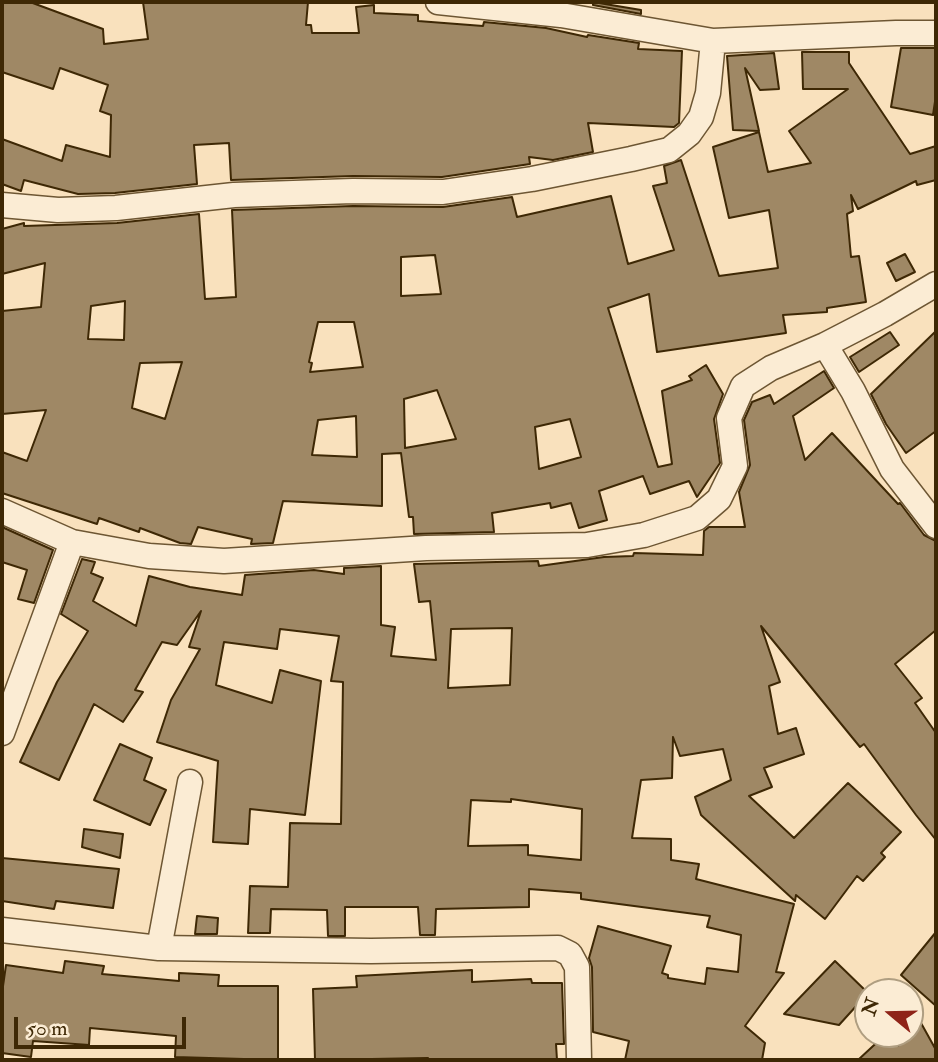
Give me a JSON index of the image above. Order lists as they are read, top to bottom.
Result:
{
  "scale_bar": "50 m",
  "north": "left"
}
